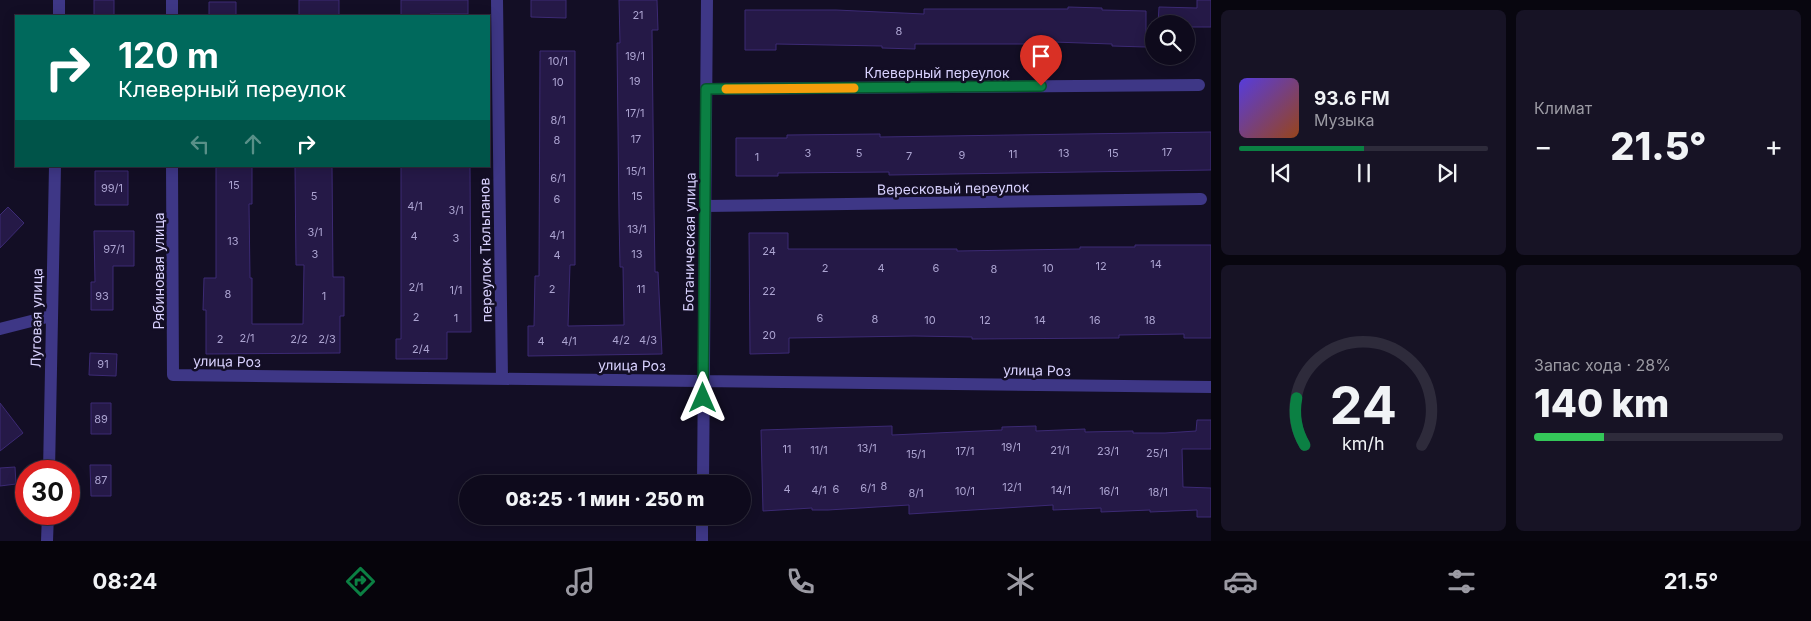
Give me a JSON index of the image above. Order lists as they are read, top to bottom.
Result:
{
  "streets": {
    "street": [
      "Клеверный переулок",
      "Вересковый переулок",
      "Ботаническая улица",
      "переулок Тюльпанов",
      "Рябиновая улица",
      "Луговая улица",
      "улица Роз"
    ]
  },
  "crossings": [
    ["Клеверный переулок", "Ботаническая улица"],
    ["Вересковый переулок", "Ботаническая улица"],
    ["Ботаническая улица", "улица Роз"],
    ["переулок Тюльпанов", "улица Роз"],
    ["Рябиновая улица", "улица Роз"]
  ],
  "house_numbers": [
    "21",
    "8",
    "19/1",
    "10/1",
    "19",
    "10",
    "17/1",
    "8/1",
    "17",
    "8",
    "17",
    "3",
    "5",
    "13",
    "15",
    "11",
    "9",
    "7",
    "1",
    "15/1",
    "6/1",
    "15",
    "99/1",
    "5",
    "15",
    "6",
    "4/1",
    "3/1",
    "13/1",
    "3/1",
    "4/1",
    "4",
    "3",
    "13",
    "97/1",
    "24",
    "3",
    "13",
    "4",
    "14",
    "12",
    "2",
    "4",
    "6",
    "10",
    "8",
    "2/1",
    "2",
    "11",
    "1/1",
    "22",
    "8",
    "93",
    "1",
    "2",
    "1",
    "6",
    "8",
    "10",
    "12",
    "14",
    "16",
    "18",
    "20",
    "2/1",
    "2",
    "2/2",
    "2/3",
    "4/2",
    "4/3",
    "4",
    "4/1",
    "2/4",
    "91",
    "89",
    "19/1",
    "13/1",
    "11",
    "11/1",
    "21/1",
    "17/1",
    "23/1",
    "25/1",
    "15/1",
    "87",
    "8",
    "12/1",
    "6/1",
    "4",
    "6",
    "4/1",
    "14/1",
    "10/1",
    "16/1",
    "18/1",
    "8/1"
  ],
  "page": {
    "tile": [
      "Климат",
      ["Запас хода · 28%", "140 km"]
    ],
    "turn": ["120 m", "Клеверный переулок"],
    "song": ["93.6 FM", "Музыка"],
    "heat": ["−", "21.5°", "+"],
    "limit": "30",
    "trip": "08:25 · 1 мин · 250 m",
    "tabs": ["08:24", "21.5°"],
    "gauge": ["24", "km/h"]
  }
}
